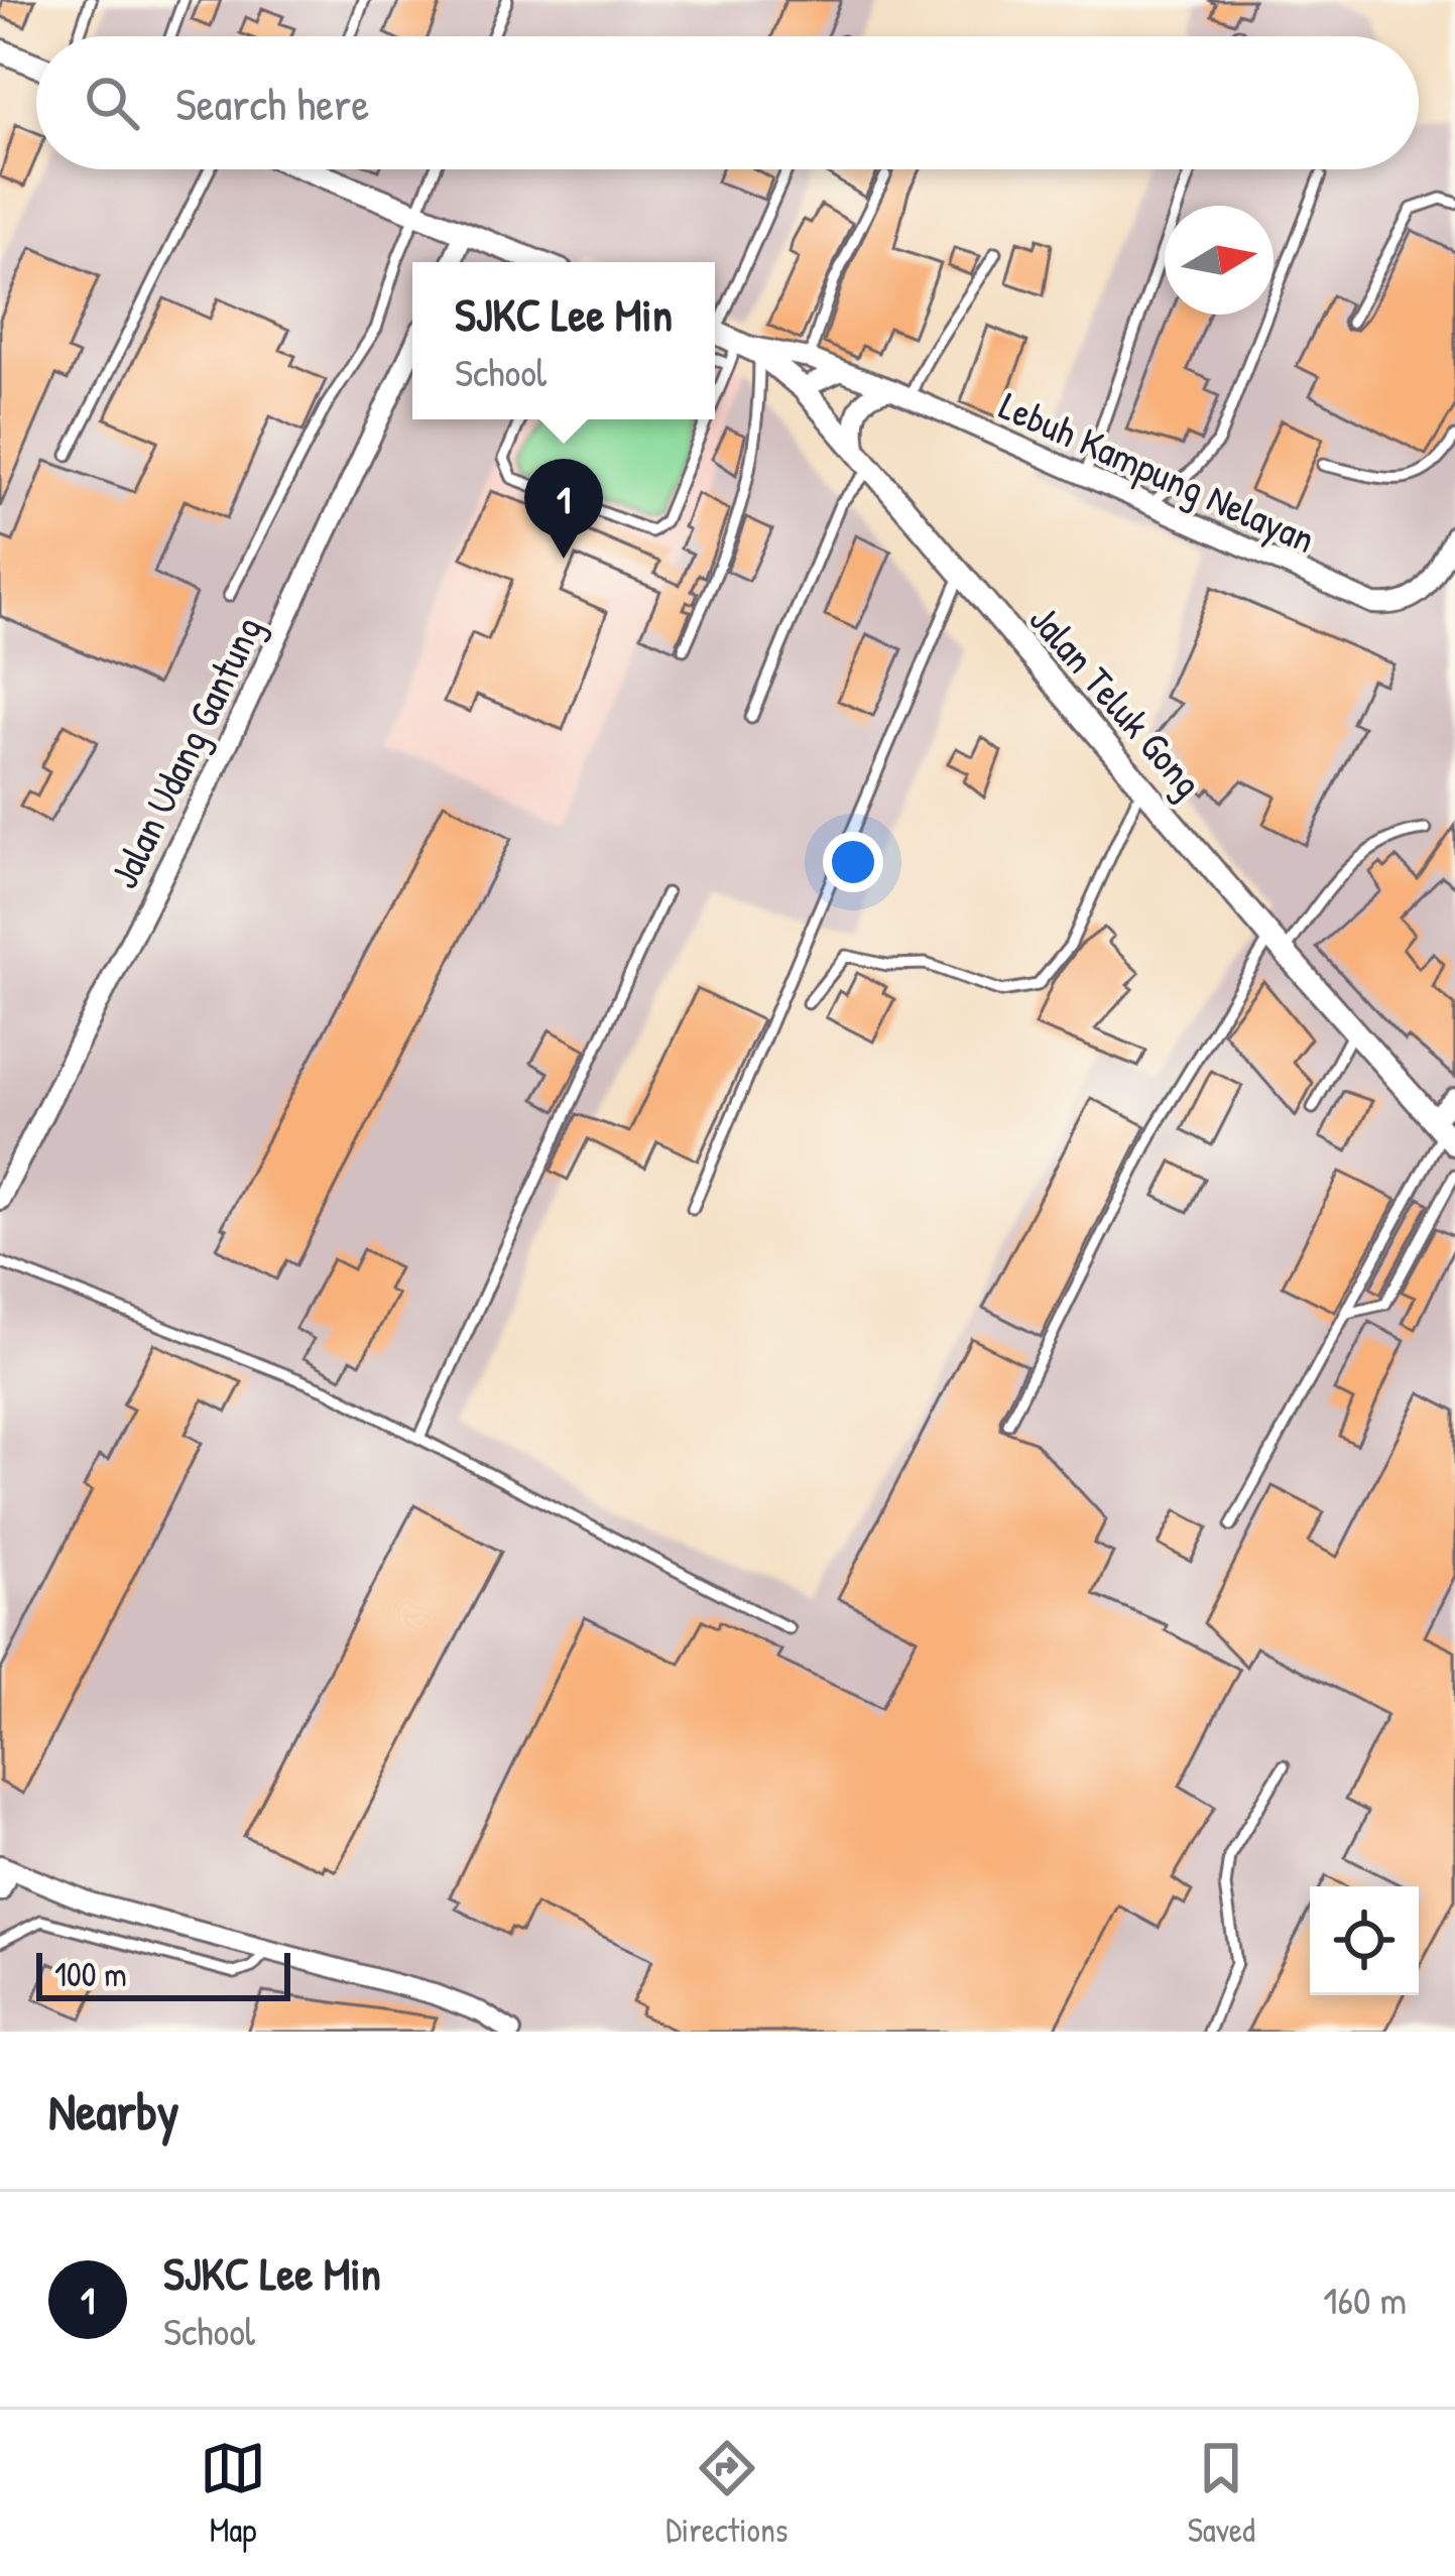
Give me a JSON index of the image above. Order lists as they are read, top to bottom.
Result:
{
  "streets": {
    "street": ["Lebuh Kampung Nelayan", "Jalan Teluk Gong", "Jalan Udang Gantung"]
  },
  "crossings": [
    ["Lebuh Kampung Nelayan", "Jalan Teluk Gong"]
  ],
  "scale_bar": "100 m",
  "north": "right",
  "page": {
    "search": "Search here",
    "popup": ["SJKC Lee Min", "School"],
    "pins": "1",
    "scale": "100 m",
    "heading": "Nearby",
    "list": [
      {
        "mark": "1",
        "name": "SJKC Lee Min",
        "note": "School",
        "value": "160 m"
      }
    ],
    "nav": ["Map", "Directions", "Saved"]
  }
}
